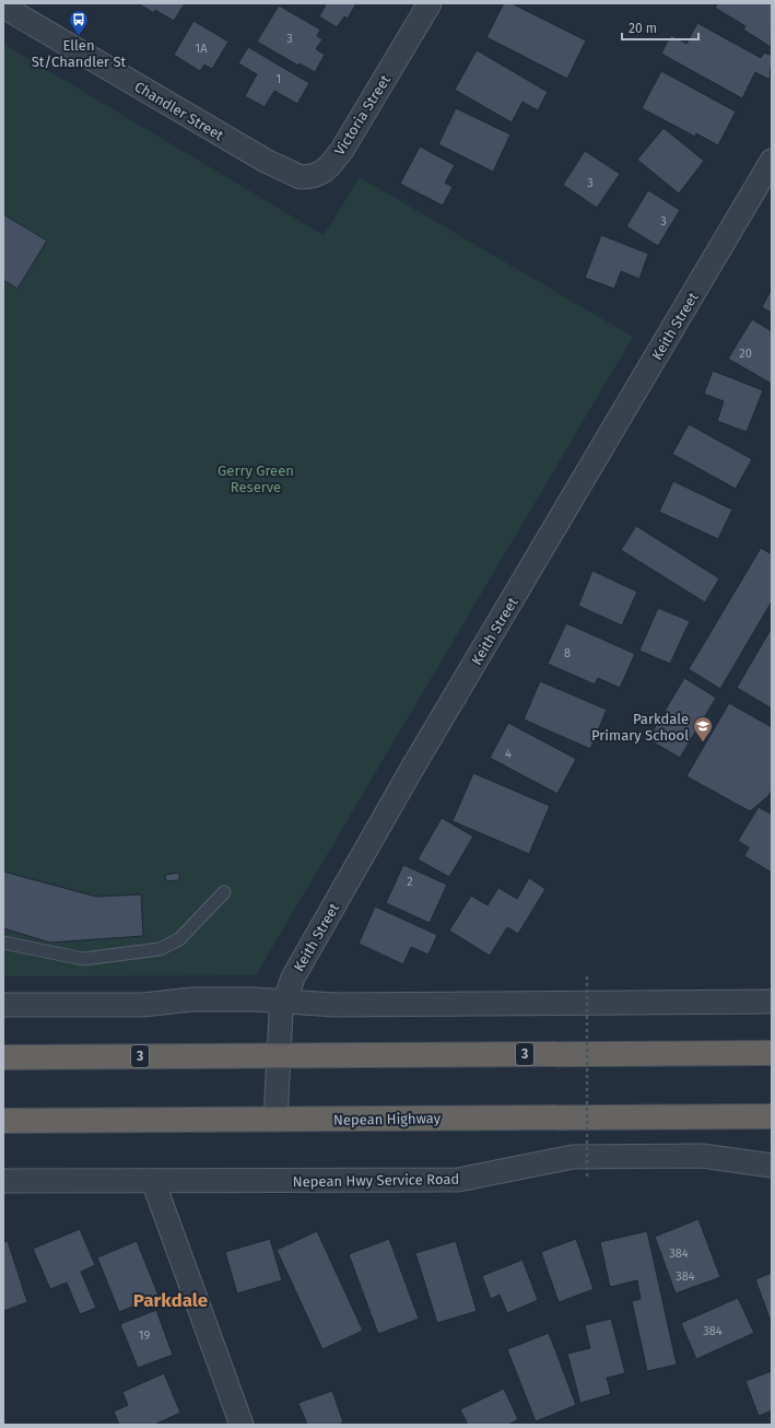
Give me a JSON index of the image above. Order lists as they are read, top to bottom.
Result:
{
  "streets": {
    "highway": ["3", "Nepean Highway"],
    "street": [
      "Chandler Street",
      "Victoria Street",
      "Keith Street",
      "Nepean Hwy Service Road"
    ]
  },
  "crossings": [
    ["Chandler Street", "Victoria Street"],
    ["Keith Street", "3"],
    ["Keith Street", "Nepean Highway"]
  ],
  "districts": ["Parkdale"],
  "parks": ["Gerry Green Reserve"],
  "places": {
    "bus stop": ["Ellen St/Chandler St"],
    "school or university": ["Parkdale Primary School"]
  },
  "house_numbers": [
    "3",
    "1A",
    "1",
    "3",
    "3",
    "20",
    "8",
    "4",
    "2",
    "384",
    "384",
    "384",
    "19"
  ],
  "scale_bar": "20 m"
}
